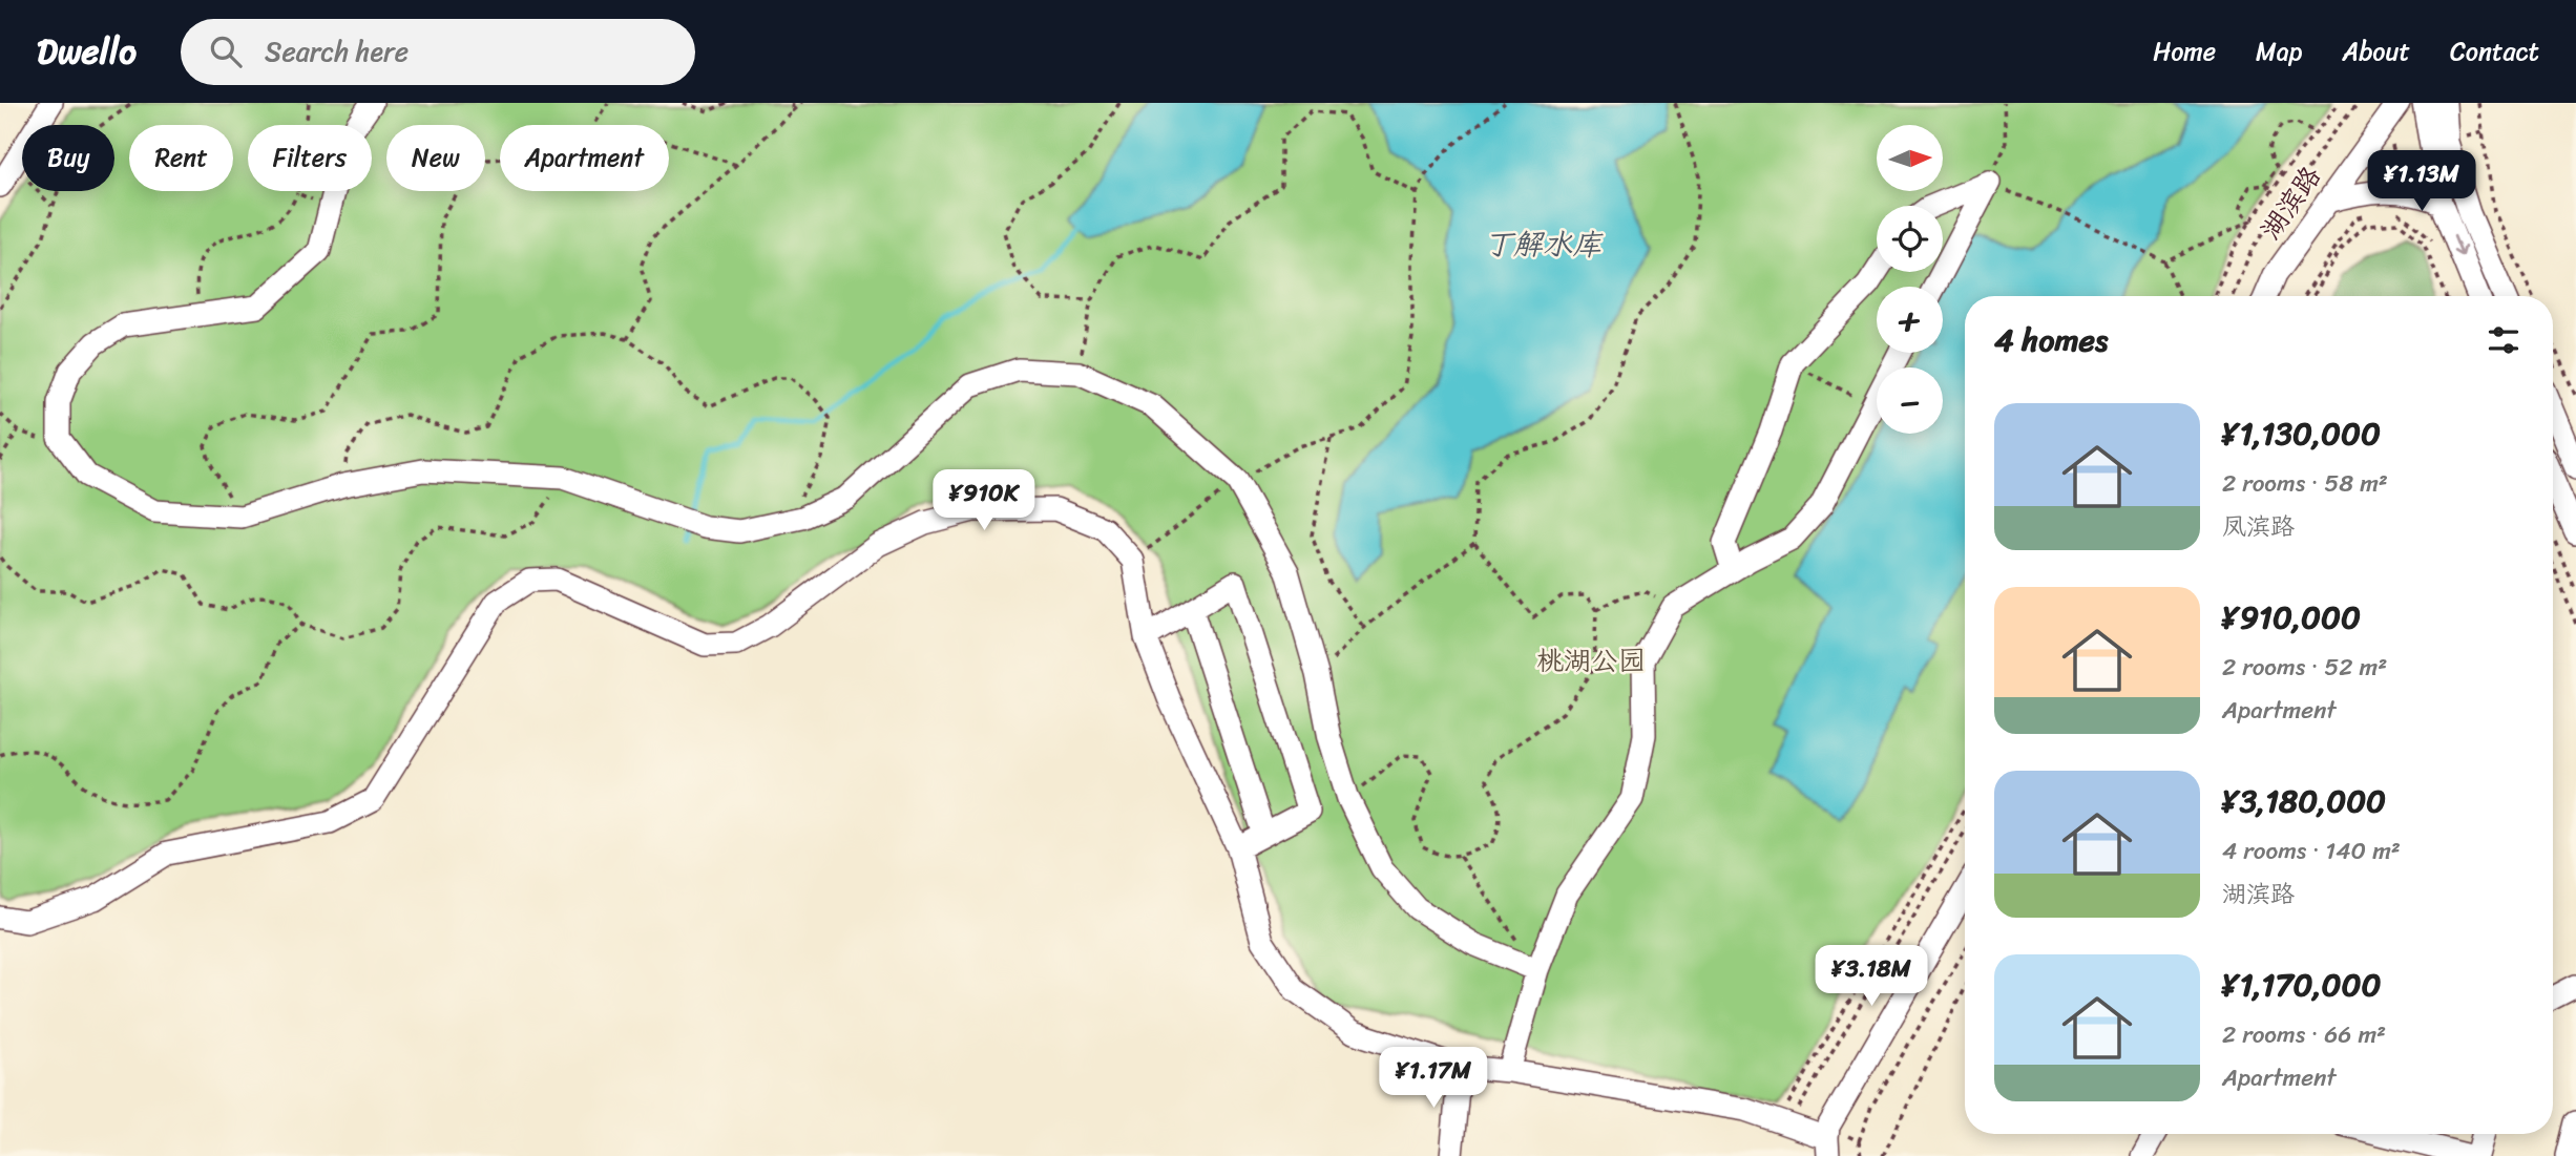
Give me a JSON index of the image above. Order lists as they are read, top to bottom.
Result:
{
  "streets": {
    "street": ["湖滨路"]
  },
  "water": ["丁解水库"],
  "parks": ["桃湖公园"],
  "north": "right",
  "page": {
    "header": "Dwello",
    "search": "Search here",
    "nav": [
      "Home",
      "Map",
      "About",
      "Contact"
    ],
    "map_buttons": ["+", "−"],
    "chip": [
      "Buy",
      "Rent",
      "Filters",
      "New",
      "Apartment"
    ],
    "price": [
      "¥1.13M",
      "¥910K",
      "¥3.18M",
      "¥1.17M"
    ],
    "heading": "4 homes",
    "list": [
      {
        "name": "¥1,130,000",
        "note": "2 rooms · 58 m² · 凤滨路"
      },
      {
        "name": "¥910,000",
        "note": "2 rooms · 52 m² · Apartment"
      },
      {
        "name": "¥3,180,000",
        "note": "4 rooms · 140 m² · 湖滨路"
      },
      {
        "name": "¥1,170,000",
        "note": "2 rooms · 66 m² · Apartment"
      }
    ]
  }
}
